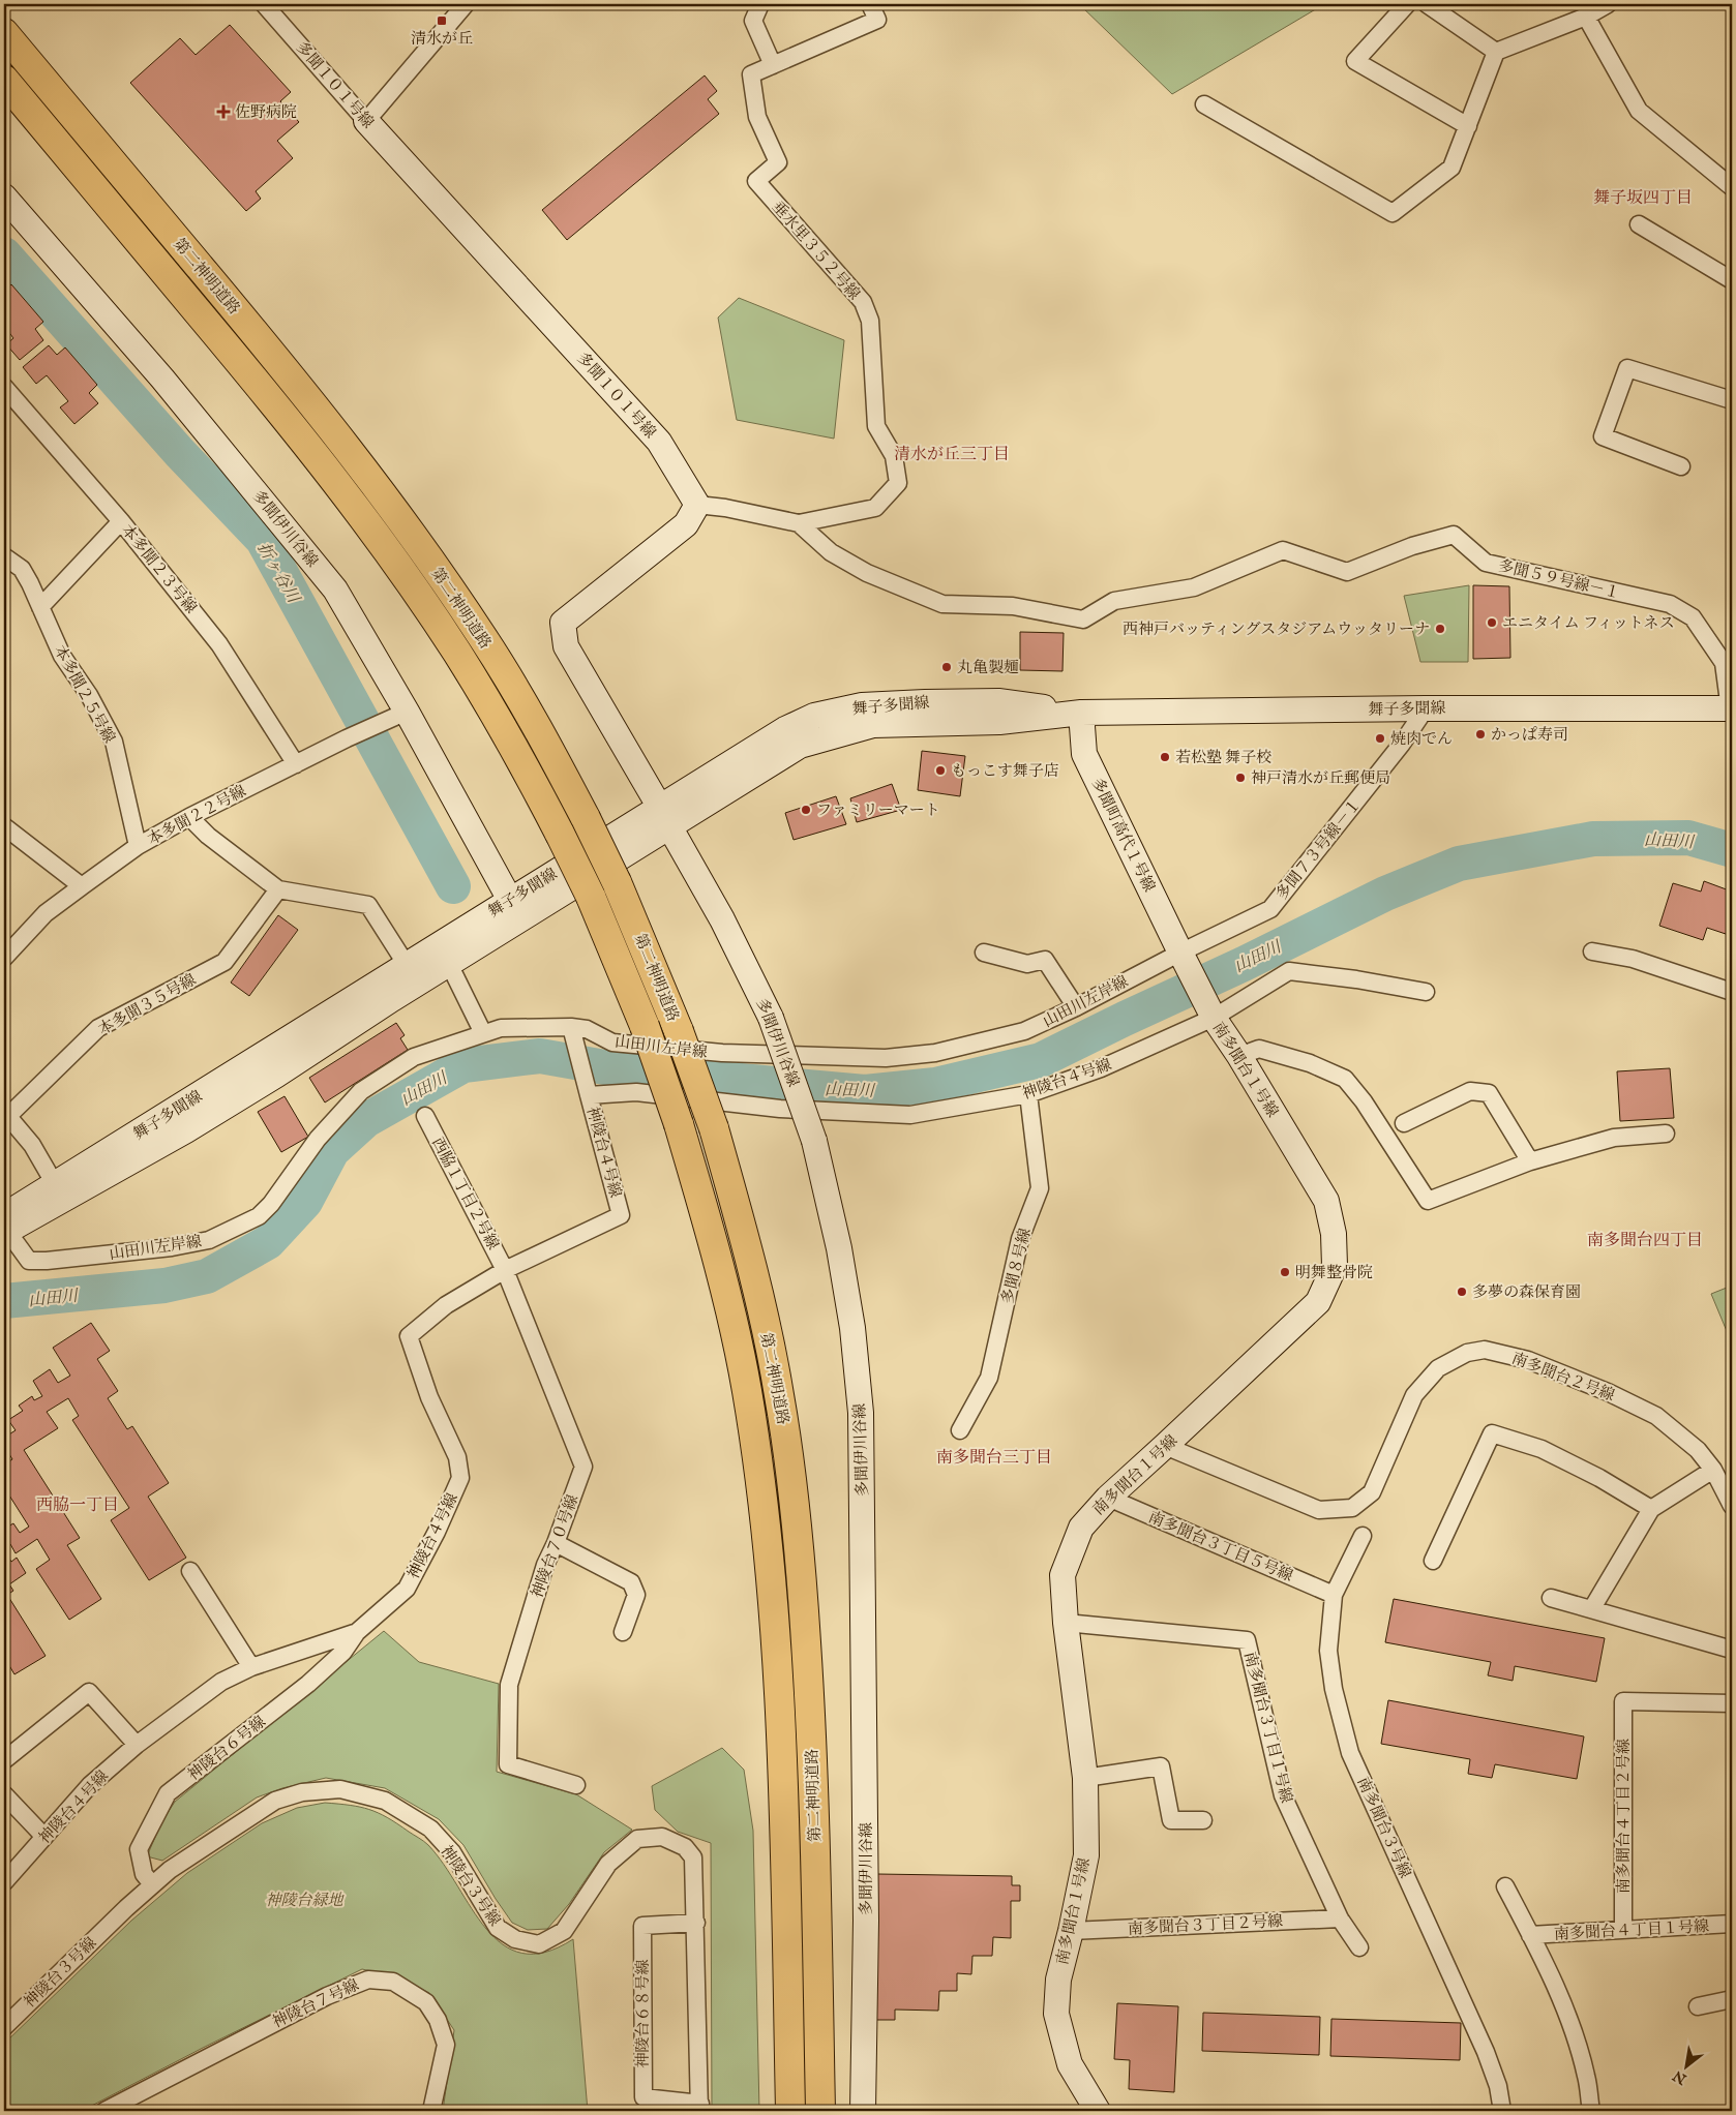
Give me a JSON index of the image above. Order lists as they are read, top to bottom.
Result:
{
  "streets": {
    "highway": ["第二神明道路"],
    "street": [
      "多聞１０１号線",
      "垂水里３５２号線",
      "多聞伊川谷線",
      "本多聞２３号線",
      "多聞５９号線－１",
      "本多聞２５号線",
      "舞子多聞線",
      "本多聞２２号線",
      "多聞町高代１号線",
      "多聞７３号線－１",
      "山田川左岸線",
      "本多聞３５号線",
      "南多聞台１号線",
      "神陵台４号線",
      "西脇１丁目２号線",
      "多聞８号線",
      "南多聞台２号線",
      "神陵台７０号線",
      "南多聞台３丁目５号線",
      "南多聞台３丁目１号線",
      "神陵台６号線",
      "南多聞台４丁目２号線",
      "南多聞台３号線",
      "神陵台３号線",
      "南多聞台３丁目２号線",
      "南多聞台４丁目１号線",
      "神陵台７号線",
      "神陵台６８号線"
    ]
  },
  "crossings": [
    ["多聞１０１号線", "多聞５９号線－１"],
    ["垂水里３５２号線", "多聞５９号線－１"],
    ["多聞伊川谷線", "舞子多聞線"],
    ["多聞伊川谷線", "本多聞２２号線"],
    ["本多聞２３号線", "本多聞２２号線"],
    ["多聞５９号線－１", "舞子多聞線"],
    ["本多聞２５号線", "本多聞２２号線"],
    ["舞子多聞線", "多聞町高代１号線"],
    ["舞子多聞線", "多聞７３号線－１"],
    ["舞子多聞線", "山田川左岸線"],
    ["多聞町高代１号線", "多聞７３号線－１"],
    ["多聞町高代１号線", "山田川左岸線"],
    ["多聞町高代１号線", "南多聞台１号線"],
    ["多聞７３号線－１", "山田川左岸線"],
    ["多聞７３号線－１", "南多聞台１号線"],
    ["山田川左岸線", "南多聞台１号線"],
    ["南多聞台１号線", "神陵台４号線"],
    ["南多聞台１号線", "南多聞台２号線"],
    ["南多聞台１号線", "南多聞台３丁目５号線"],
    ["南多聞台１号線", "南多聞台３丁目１号線"],
    ["南多聞台１号線", "南多聞台３丁目２号線"],
    ["神陵台４号線", "西脇１丁目２号線"],
    ["神陵台４号線", "多聞８号線"],
    ["神陵台４号線", "神陵台７０号線"],
    ["神陵台４号線", "神陵台６号線"],
    ["西脇１丁目２号線", "神陵台７０号線"],
    ["南多聞台３丁目５号線", "南多聞台３号線"],
    ["南多聞台３丁目１号線", "南多聞台３丁目２号線"],
    ["神陵台６号線", "神陵台３号線"],
    ["南多聞台４丁目２号線", "南多聞台４丁目１号線"],
    ["神陵台３号線", "神陵台６８号線"]
  ],
  "districts": [
    "舞子坂四丁目",
    "清水が丘三丁目",
    "南多聞台四丁目",
    "南多聞台三丁目",
    "西脇一丁目"
  ],
  "water": ["折ヶ谷川", "山田川"],
  "parks": ["神陵台緑地"],
  "places": {
    "transit": ["清水が丘"],
    "health": ["佐野病院"],
    "other": [
      "エニタイム フィットネス",
      "西神戸バッティングスタジアムウッタリーナ",
      "丸亀製麺",
      "かっぱ寿司",
      "焼肉でん",
      "若松塾 舞子校",
      "もっこす舞子店",
      "神戸清水が丘郵便局",
      "ファミリーマート",
      "明舞整骨院",
      "多夢の森保育園"
    ]
  },
  "north": "bottom left"
}
